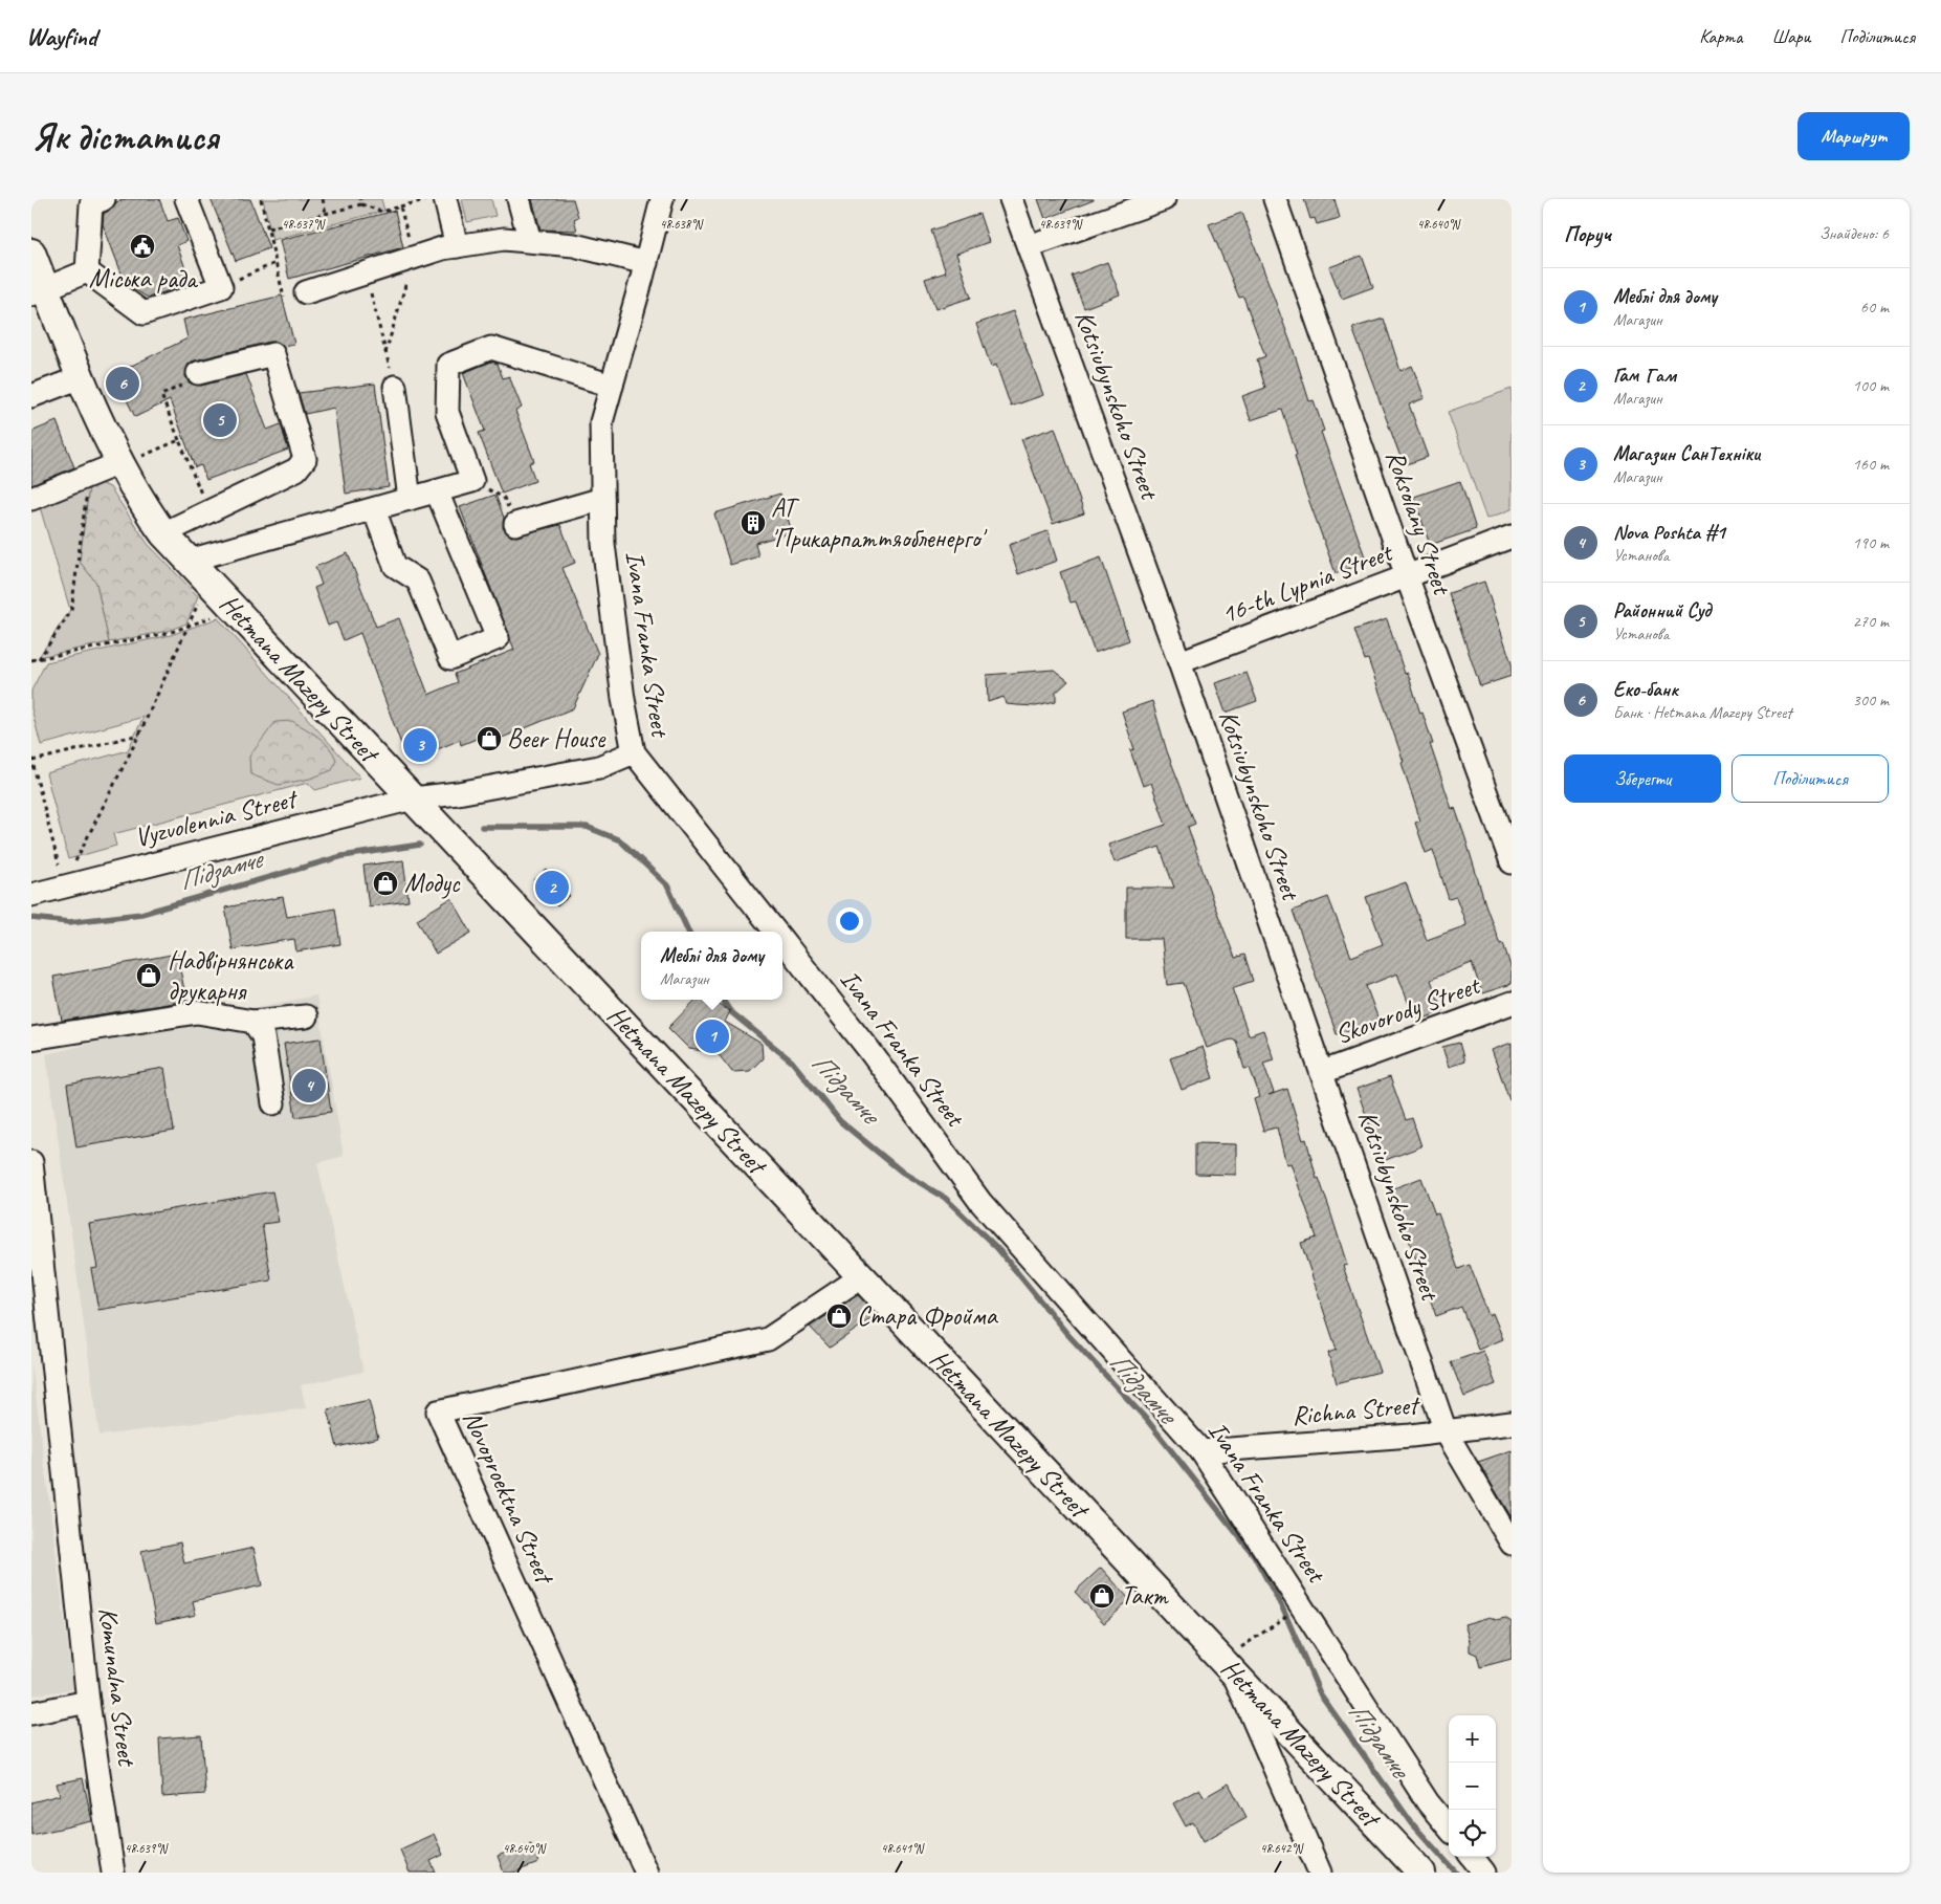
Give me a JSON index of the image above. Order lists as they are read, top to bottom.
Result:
{
  "streets": {
    "main road": ["Hetmana Mazepy Street"],
    "street": [
      "Kotsiubynskoho Street",
      "Roksolany Street",
      "16-th Lypnia Street",
      "Ivana Franka Street",
      "Vyzvolennia Street",
      "Skovorody Street",
      "Richna Street",
      "Novoproektna Street",
      "Komunalna Street"
    ]
  },
  "crossings": [
    ["Kotsiubynskoho Street", "16-th Lypnia Street"],
    ["Kotsiubynskoho Street", "Skovorody Street"],
    ["Kotsiubynskoho Street", "Richna Street"],
    ["Roksolany Street", "16-th Lypnia Street"],
    ["Ivana Franka Street", "Vyzvolennia Street"],
    ["Ivana Franka Street", "Richna Street"],
    ["Hetmana Mazepy Street", "Vyzvolennia Street"],
    ["Hetmana Mazepy Street", "Novoproektna Street"]
  ],
  "water": ["Підзамче"],
  "places": {
    "public building": ["Міська рада"],
    "building": ["АТ 'Прикарпаттяобленерго'"],
    "shop": [
      "Beer House",
      "Модус",
      "Надвірнянська друкарня",
      "Стара Фройма",
      "Такт"
    ]
  },
  "page": {
    "header": "Wayfind",
    "nav": ["Карта", "Шари", "Поділитися"],
    "buttons": [
      "Маршрут",
      ["Зберегти", "Поділитися"]
    ],
    "title": "Як дістатися",
    "heading": ["Поруч", "Знайдено: 6"],
    "list": [
      {
        "mark": "1",
        "name": "Меблі для дому",
        "note": "Магазин",
        "value": "60 m"
      },
      {
        "mark": "2",
        "name": "Гам Гам",
        "note": "Магазин",
        "value": "100 m"
      },
      {
        "mark": "3",
        "name": "Магазин СанТехніки",
        "note": "Магазин",
        "value": "160 m"
      },
      {
        "mark": "4",
        "name": "Nova Poshta #1",
        "note": "Установа",
        "value": "190 m"
      },
      {
        "mark": "5",
        "name": "Районний Суд",
        "note": "Установа",
        "value": "270 m"
      },
      {
        "mark": "6",
        "name": "Еко-банк",
        "note": "Банк · Hetmana Mazepy Street",
        "value": "300 m"
      }
    ],
    "pins": [
      "6",
      "5",
      "3",
      "2",
      "1",
      "4"
    ],
    "popup": ["Меблі для дому", "Магазин"],
    "map_buttons": ["+", "−"]
  },
  "coordinates": [
    "48.637°N",
    "48.638°N",
    "48.639°N",
    "48.640°N",
    "48.641°N",
    "48.642°N"
  ]
}
